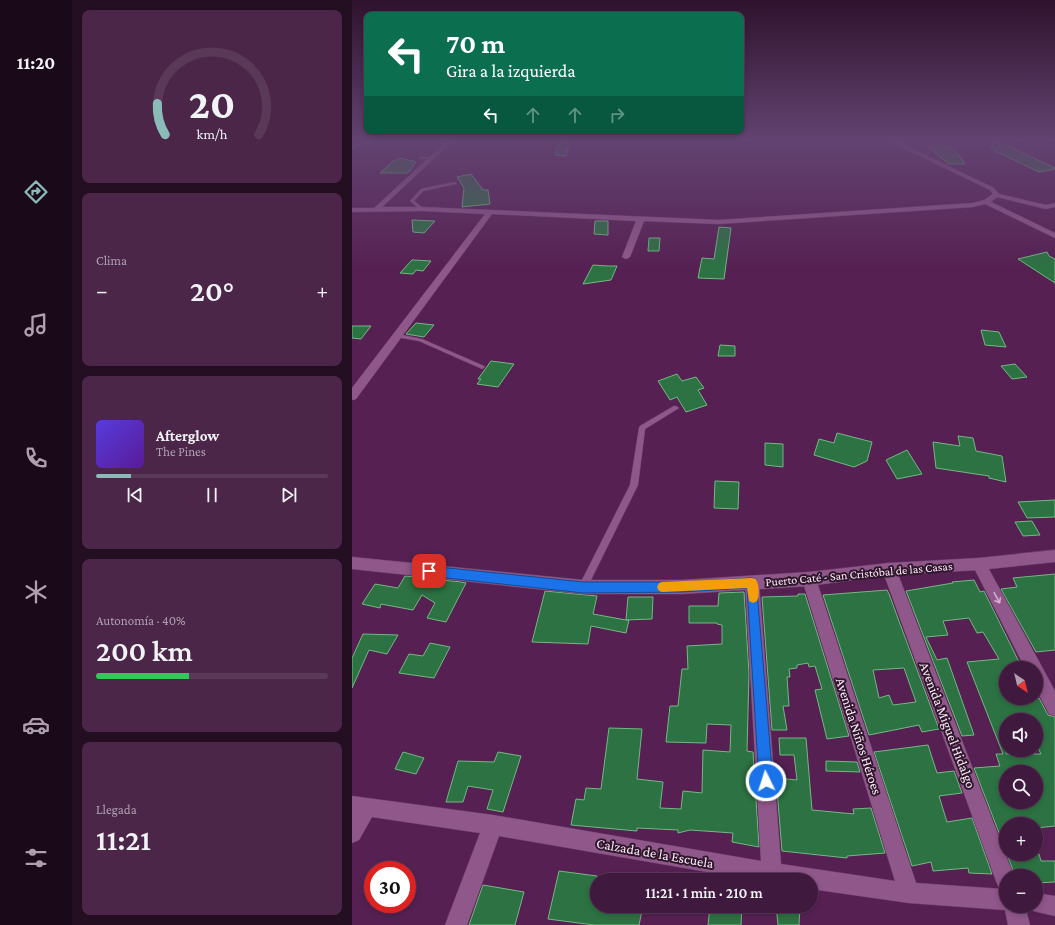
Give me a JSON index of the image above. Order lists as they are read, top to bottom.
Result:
{
  "streets": {
    "street": [
      "Puerto Caté - San Cristóbal de las Casas",
      "Avenida Miguel Hidalgo",
      "Avenida Niños Héroes",
      "Calzada de la Escuela"
    ]
  },
  "crossings": [
    ["Puerto Caté - San Cristóbal de las Casas", "Avenida Miguel Hidalgo"],
    ["Puerto Caté - San Cristóbal de las Casas", "Avenida Niños Héroes"],
    ["Avenida Niños Héroes", "Calzada de la Escuela"]
  ],
  "north": "bottom right",
  "page": {
    "tabs": "11:20",
    "turn": ["70 m", "Gira a la izquierda"],
    "tile": [
      "Clima",
      ["Autonomía · 40%", "200 km"],
      ["Llegada", "11:21"]
    ],
    "heat": ["−", "20°", "+"],
    "song": ["Afterglow", "The Pines"],
    "map_buttons": ["+", "−"],
    "limit": "30",
    "trip": "11:21 · 1 min · 210 m",
    "gauge": ["20", "km/h"]
  }
}
